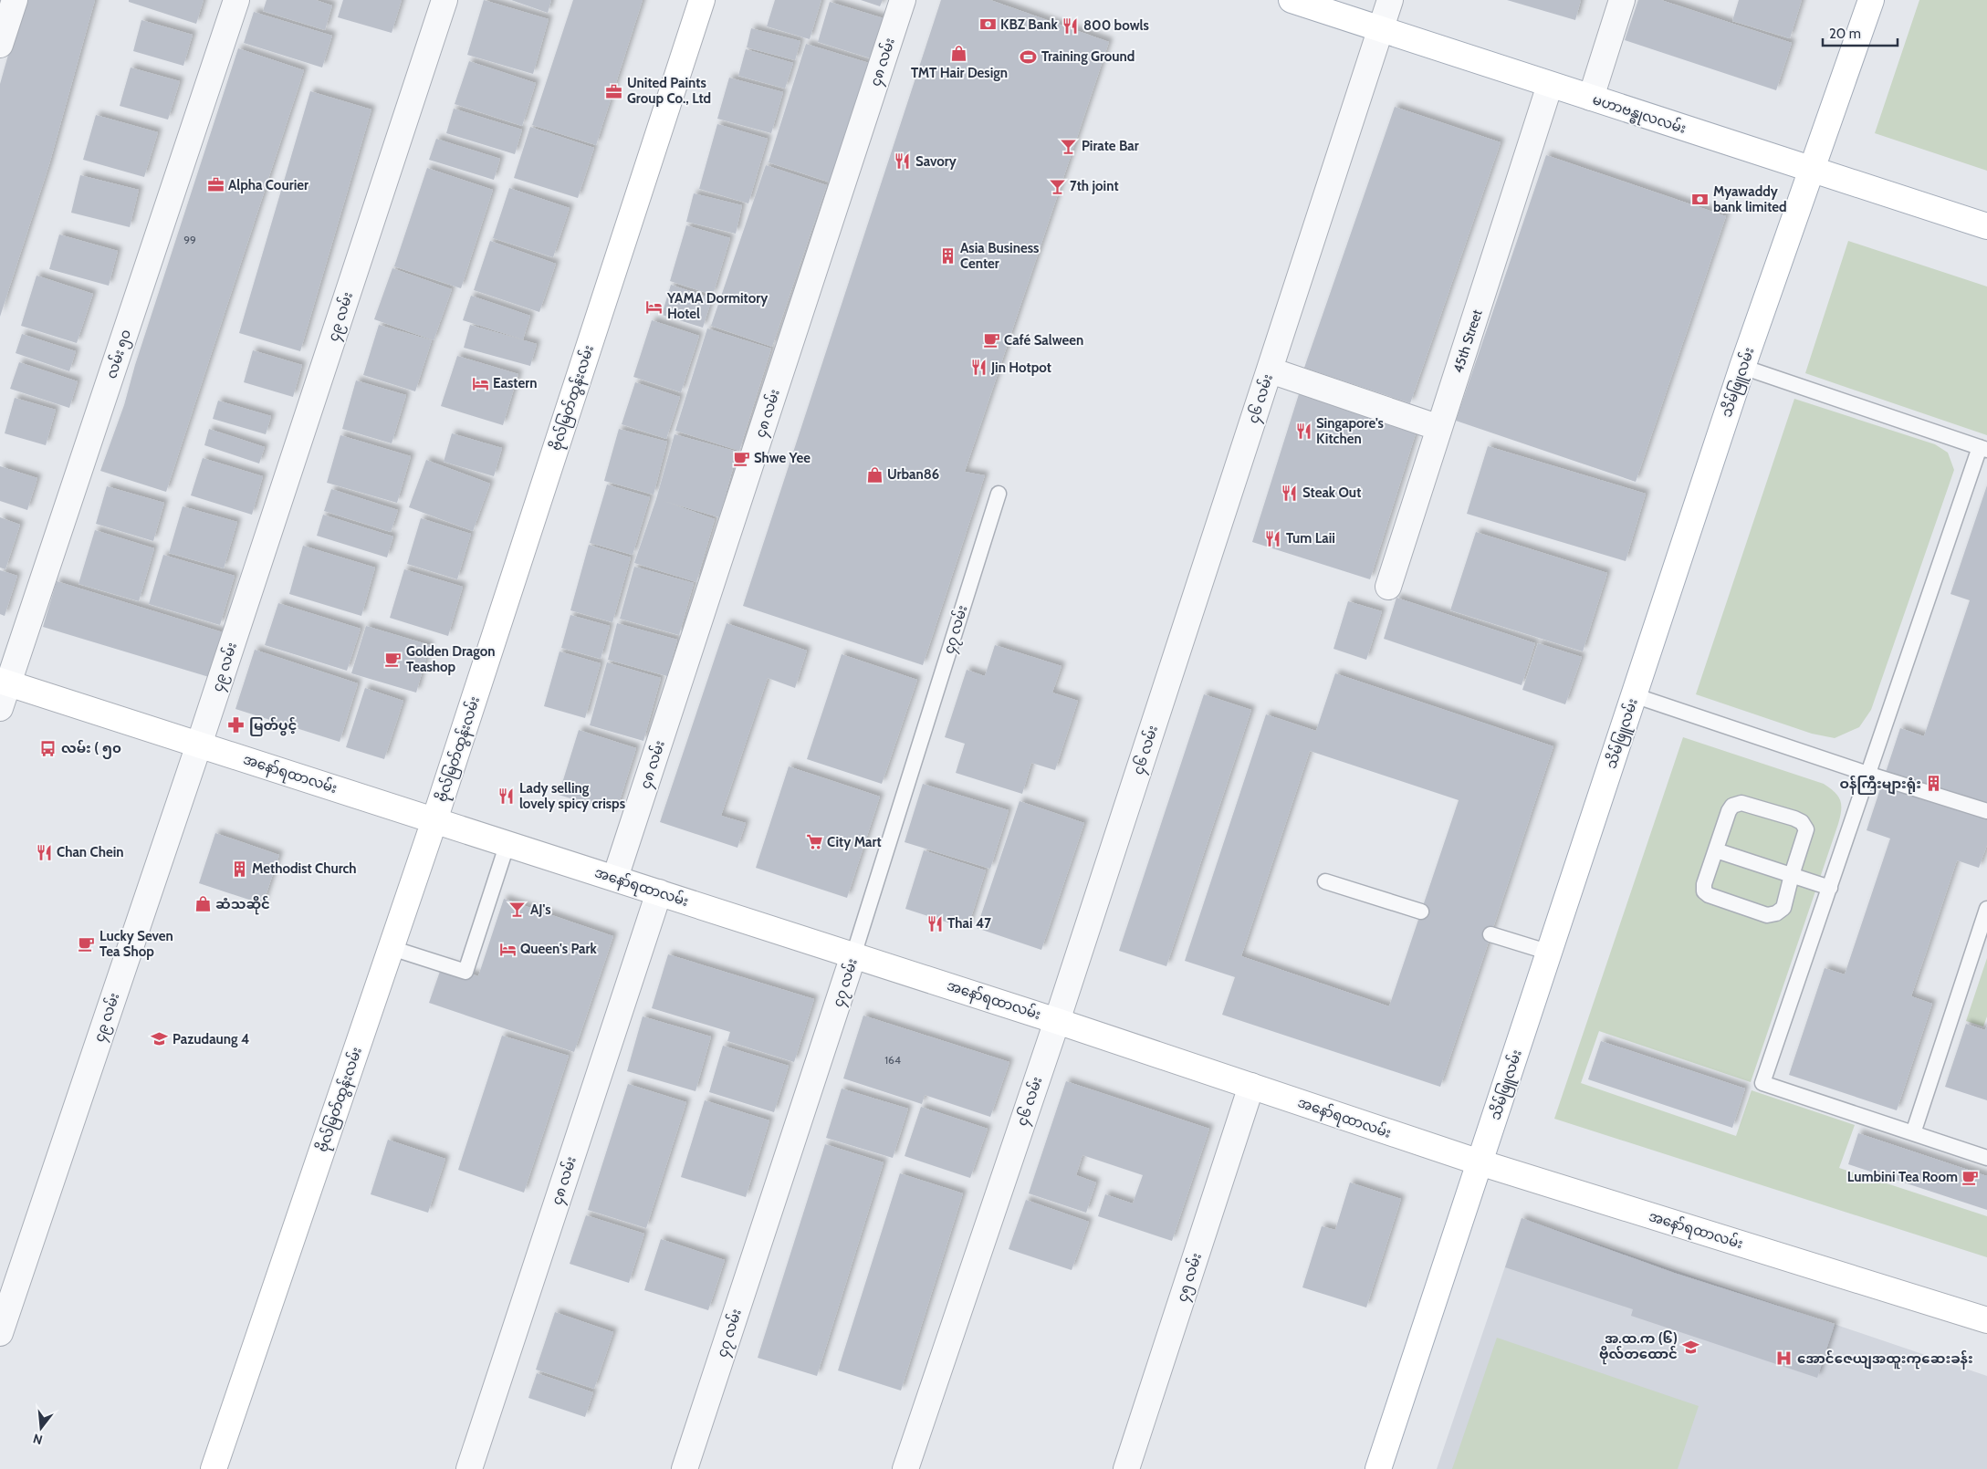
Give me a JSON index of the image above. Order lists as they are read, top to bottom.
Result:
{
  "streets": {
    "main road": [
      "မဟာဗန္ဓုလလမ်း",
      "သိမ်ဖြူလမ်း",
      "ဗိုလ်မြတ်ထွန်းလမ်း",
      "အနော်ရထာလမ်း"
    ],
    "street": [
      "၄၈ လမ်း",
      "၄၉ လမ်း",
      "45th Street",
      "လမ်း ၅၀",
      "၄၆ လမ်း",
      "၄၇ လမ်း",
      "၄၅ လမ်း"
    ]
  },
  "crossings": [
    ["၄၈ လမ်း", "အနော်ရထာလမ်း"],
    ["မဟာဗန္ဓုလလမ်း", "45th Street"],
    ["မဟာဗန္ဓုလလမ်း", "သိမ်ဖြူလမ်း"],
    ["မဟာဗန္ဓုလလမ်း", "၄၆ လမ်း"],
    ["၄၉ လမ်း", "အနော်ရထာလမ်း"],
    ["လမ်း ၅၀", "အနော်ရထာလမ်း"],
    ["သိမ်ဖြူလမ်း", "အနော်ရထာလမ်း"],
    ["ဗိုလ်မြတ်ထွန်းလမ်း", "အနော်ရထာလမ်း"],
    ["၄၆ လမ်း", "အနော်ရထာလမ်း"],
    ["၄၇ လမ်း", "အနော်ရထာလမ်း"],
    ["အနော်ရထာလမ်း", "၄၅ လမ်း"]
  ],
  "places": {
    "bank": ["KBZ Bank", "Myawaddy bank limited"],
    "restaurant": [
      "800 bowls",
      "Savory",
      "Jin Hotpot",
      "Singapore's Kitchen",
      "Steak Out",
      "Tum Laii",
      "Lady selling lovely spicy crisps",
      "Chan Chein",
      "Thai 47"
    ],
    "shop": ["TMT Hair Design", "Urban86", "ဆံသဆိုင်"],
    "sports": ["Training Ground"],
    "office": ["United Paints Group Co., Ltd", "Alpha Courier"],
    "bar": ["Pirate Bar", "7th joint", "AJ's"],
    "building": ["Asia Business Center", "ဝန်ကြီးများရုံး", "Methodist Church"],
    "hotel": ["YAMA Dormitory Hotel", "Eastern", "Queen's Park"],
    "cafe": [
      "Café Salween",
      "Shwe Yee",
      "Golden Dragon Teashop",
      "Lucky Seven Tea Shop",
      "Lumbini Tea Room"
    ],
    "pharmacy": ["မြတ်ပွင့်"],
    "bus stop": ["လမ်း ( ၅၀"],
    "supermarket": ["City Mart"],
    "school or university": ["Pazudaung 4", "အ.ထ.က (၆) ဗိုလ်တထောင်"],
    "hospital": ["အောင်ဇေယျအထူးကုဆေးခန်း"]
  },
  "house_numbers": ["99", "164"],
  "scale_bar": "20 m",
  "north": "bottom"
}
